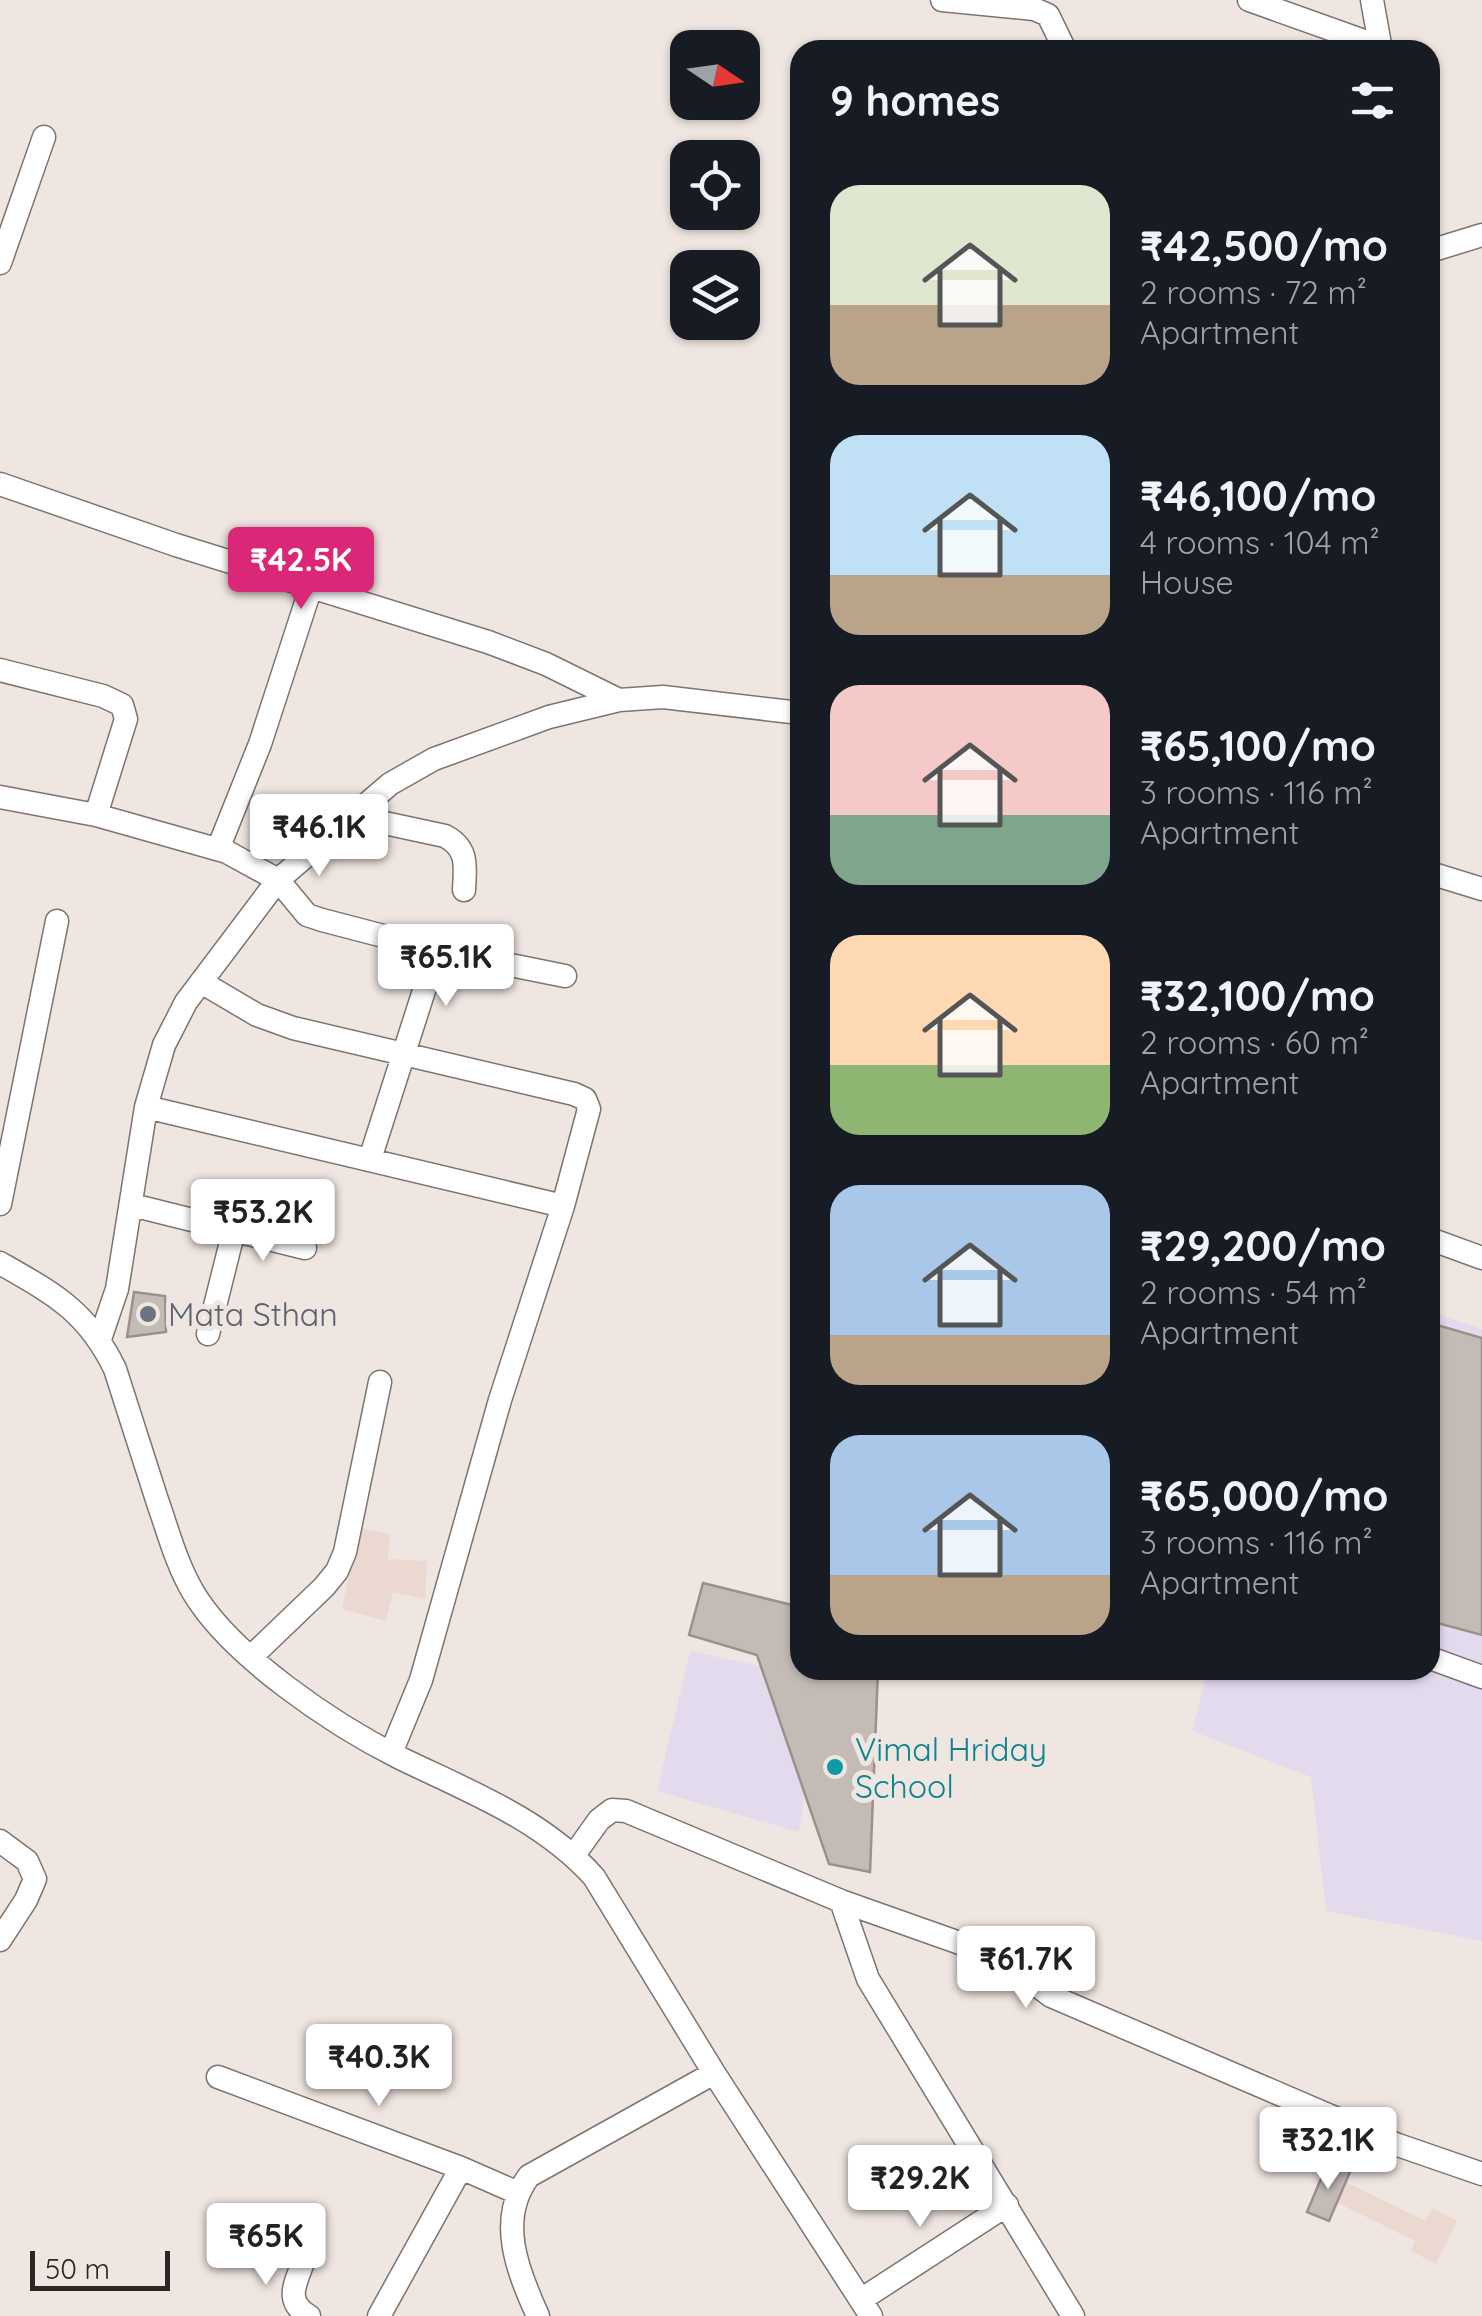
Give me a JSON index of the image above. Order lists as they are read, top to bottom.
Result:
{
  "places": ["Mata Sthan", "Vimal Hriday School"],
  "scale_bar": "50 m",
  "north": "right",
  "page": {
    "heading": "9 homes",
    "list": [
      {
        "name": "₹42,500/mo",
        "note": "2 rooms · 72 m² · Apartment"
      },
      {
        "name": "₹46,100/mo",
        "note": "4 rooms · 104 m² · House"
      },
      {
        "name": "₹65,100/mo",
        "note": "3 rooms · 116 m² · Apartment"
      },
      {
        "name": "₹32,100/mo",
        "note": "2 rooms · 60 m² · Apartment"
      },
      {
        "name": "₹29,200/mo",
        "note": "2 rooms · 54 m² · Apartment"
      },
      {
        "name": "₹65,000/mo",
        "note": "3 rooms · 116 m² · Apartment"
      }
    ],
    "price": [
      "₹42.5K",
      "₹46.1K",
      "₹65.1K",
      "₹53.2K",
      "₹61.7K",
      "₹40.3K",
      "₹32.1K",
      "₹29.2K",
      "₹65K"
    ],
    "scale": "50 m"
  }
}
